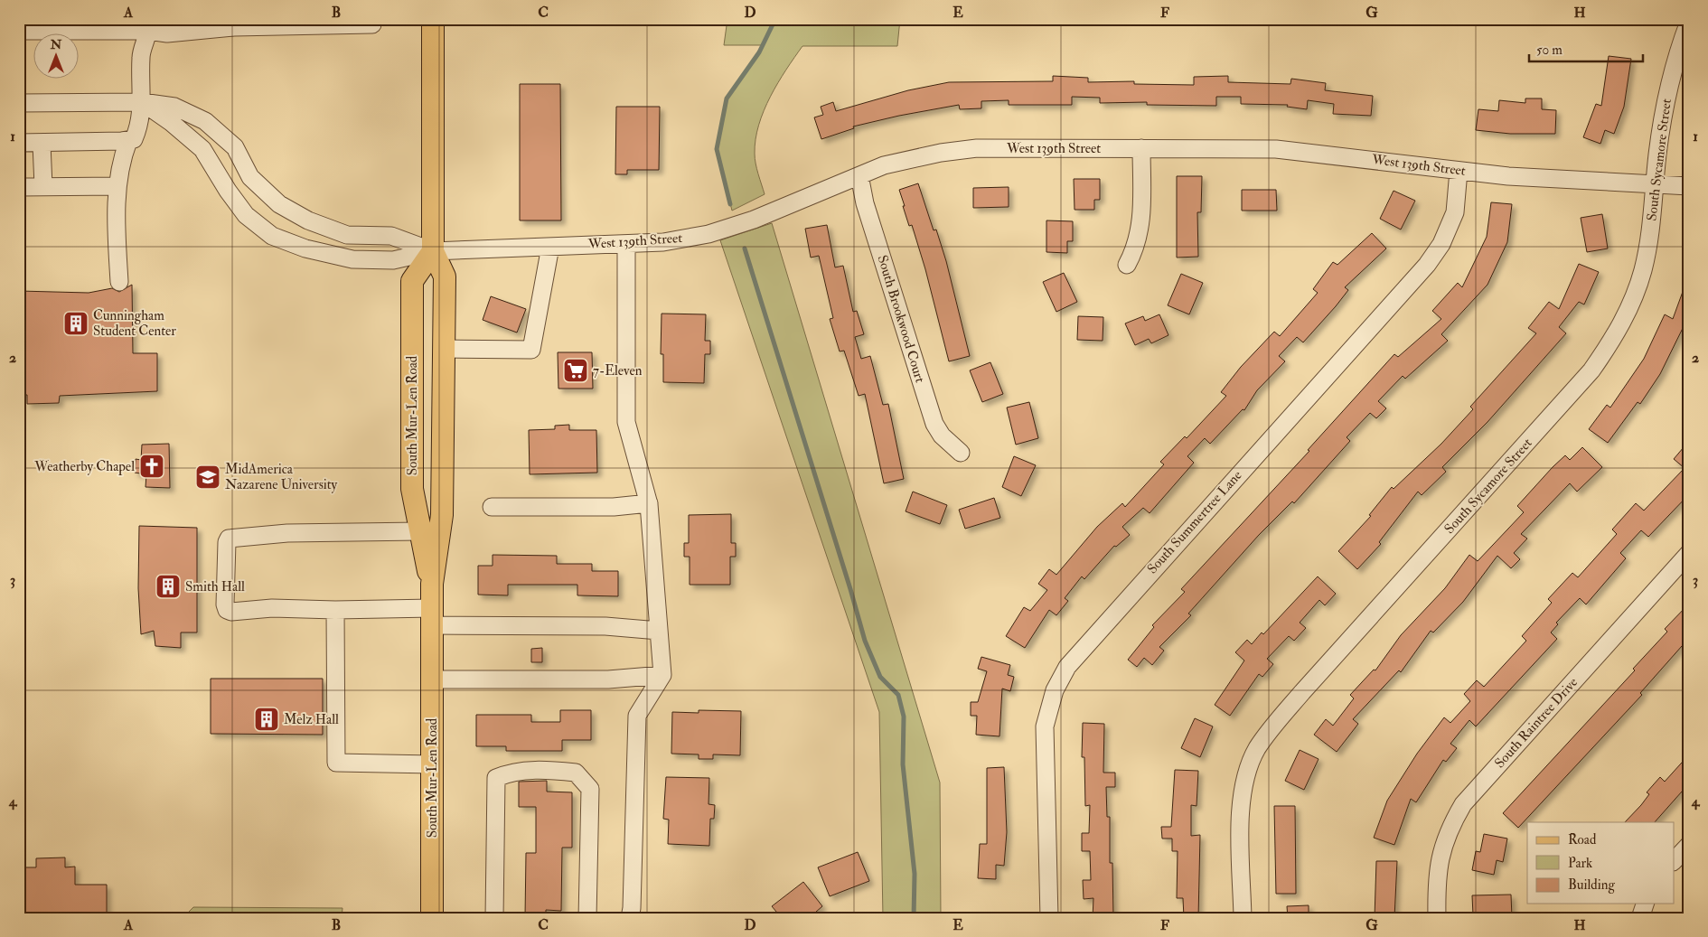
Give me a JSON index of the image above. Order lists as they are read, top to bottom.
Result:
{
  "streets": {
    "main road": ["South Mur-Len Road"],
    "street": [
      "West 139th Street",
      "South Sycamore Street",
      "South Brookwood Court",
      "South Summertree Lane",
      "South Raintree Drive"
    ]
  },
  "crossings": [
    ["West 139th Street", "South Sycamore Street"],
    ["West 139th Street", "South Brookwood Court"],
    ["West 139th Street", "South Mur-Len Road"],
    ["West 139th Street", "South Summertree Lane"]
  ],
  "places": {
    "building": ["Cunningham Student Center", "Smith Hall", "Melz Hall"],
    "supermarket": ["7-Eleven"],
    "church": ["Weatherby Chapel"],
    "school or university": ["MidAmerica Nazarene University"]
  },
  "legend": ["Road", "Park", "Building"],
  "scale_bar": "50 m",
  "north": "top",
  "grid": {
    "columns": [
      "A",
      "B",
      "C",
      "D",
      "E",
      "F",
      "G",
      "H"
    ],
    "rows": [
      "1",
      "2",
      "3",
      "4"
    ]
  }
}
